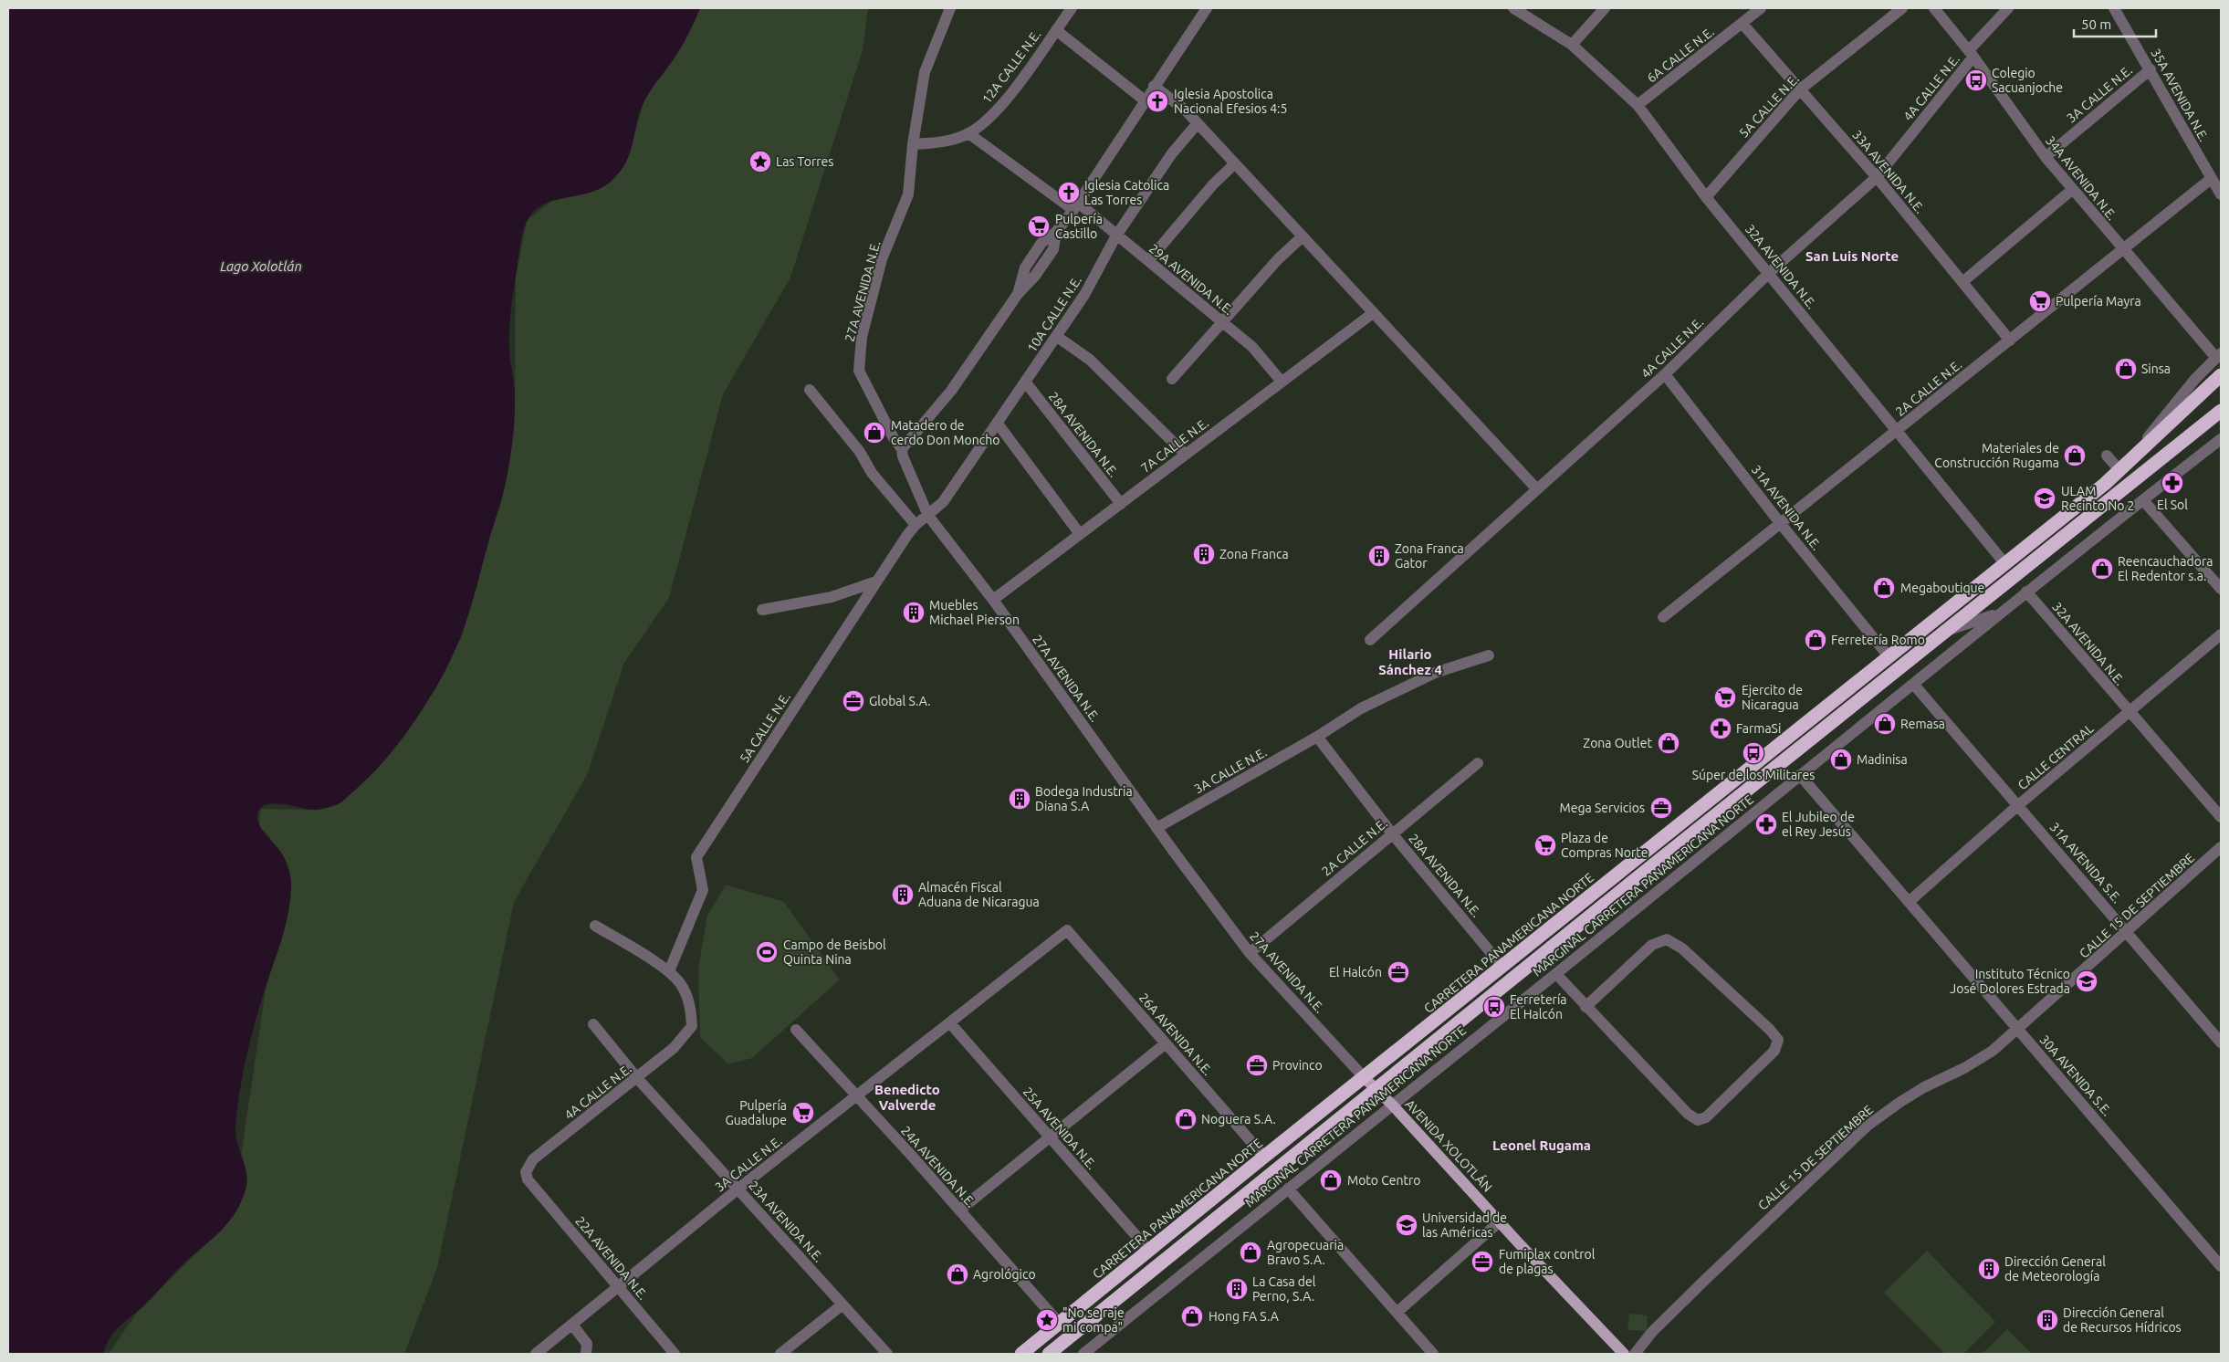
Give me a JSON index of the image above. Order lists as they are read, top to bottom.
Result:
{
  "streets": {
    "highway": ["CARRETERA PANAMERICANA NORTE"],
    "main road": ["AVENIDA XOLOTLÁN"],
    "street": [
      "6A CALLE N.E.",
      "12A CALLE N.E.",
      "4A CALLE N.E.",
      "3A CALLE N.E.",
      "35A AVENIDA N.E.",
      "5A CALLE N.E.",
      "33A AVENIDA N.E.",
      "34A AVENIDA N.E.",
      "32A AVENIDA N.E.",
      "29A AVENIDA N.E.",
      "27A AVENIDA N.E.",
      "10A CALLE N.E.",
      "2A CALLE N.E.",
      "28A AVENIDA N.E.",
      "7A CALLE N.E.",
      "31A AVENIDA N.E.",
      "CALLE CENTRAL",
      "31A AVENIDA S.E.",
      "MARGINAL CARRETERA PANAMERICANA NORTE",
      "CALLE 15 DE SEPTIEMBRE",
      "26A AVENIDA N.E.",
      "30A AVENIDA S.E.",
      "25A AVENIDA N.E.",
      "24A AVENIDA N.E.",
      "23A AVENIDA N.E.",
      "22A AVENIDA N.E."
    ]
  },
  "crossings": [
    ["6A CALLE N.E.", "33A AVENIDA N.E."],
    ["6A CALLE N.E.", "32A AVENIDA N.E."],
    ["12A CALLE N.E.", "29A AVENIDA N.E."],
    ["12A CALLE N.E.", "27A AVENIDA N.E."],
    ["4A CALLE N.E.", "5A CALLE N.E."],
    ["4A CALLE N.E.", "33A AVENIDA N.E."],
    ["4A CALLE N.E.", "34A AVENIDA N.E."],
    ["4A CALLE N.E.", "32A AVENIDA N.E."],
    ["4A CALLE N.E.", "31A AVENIDA N.E."],
    ["4A CALLE N.E.", "23A AVENIDA N.E."],
    ["4A CALLE N.E.", "22A AVENIDA N.E."],
    ["3A CALLE N.E.", "35A AVENIDA N.E."],
    ["3A CALLE N.E.", "34A AVENIDA N.E."],
    ["3A CALLE N.E.", "27A AVENIDA N.E."],
    ["3A CALLE N.E.", "28A AVENIDA N.E."],
    ["3A CALLE N.E.", "26A AVENIDA N.E."],
    ["3A CALLE N.E.", "25A AVENIDA N.E."],
    ["3A CALLE N.E.", "24A AVENIDA N.E."],
    ["3A CALLE N.E.", "23A AVENIDA N.E."],
    ["3A CALLE N.E.", "22A AVENIDA N.E."],
    ["35A AVENIDA N.E.", "2A CALLE N.E."],
    ["5A CALLE N.E.", "33A AVENIDA N.E."],
    ["5A CALLE N.E.", "32A AVENIDA N.E."],
    ["5A CALLE N.E.", "27A AVENIDA N.E."],
    ["5A CALLE N.E.", "10A CALLE N.E."],
    ["33A AVENIDA N.E.", "2A CALLE N.E."],
    ["34A AVENIDA N.E.", "2A CALLE N.E."],
    ["32A AVENIDA N.E.", "2A CALLE N.E."],
    ["32A AVENIDA N.E.", "CALLE CENTRAL"],
    ["32A AVENIDA N.E.", "MARGINAL CARRETERA PANAMERICANA NORTE"],
    ["32A AVENIDA N.E.", "CARRETERA PANAMERICANA NORTE"],
    ["29A AVENIDA N.E.", "10A CALLE N.E."],
    ["29A AVENIDA N.E.", "7A CALLE N.E."],
    ["27A AVENIDA N.E.", "10A CALLE N.E."],
    ["27A AVENIDA N.E.", "2A CALLE N.E."],
    ["27A AVENIDA N.E.", "7A CALLE N.E."],
    ["27A AVENIDA N.E.", "CARRETERA PANAMERICANA NORTE"],
    ["27A AVENIDA N.E.", "AVENIDA XOLOTLÁN"],
    ["10A CALLE N.E.", "28A AVENIDA N.E."],
    ["2A CALLE N.E.", "28A AVENIDA N.E."],
    ["2A CALLE N.E.", "31A AVENIDA N.E."],
    ["28A AVENIDA N.E.", "7A CALLE N.E."],
    ["28A AVENIDA N.E.", "CARRETERA PANAMERICANA NORTE"],
    ["31A AVENIDA N.E.", "CARRETERA PANAMERICANA NORTE"],
    ["CALLE CENTRAL", "31A AVENIDA S.E."],
    ["CALLE CENTRAL", "30A AVENIDA S.E."],
    ["31A AVENIDA S.E.", "CALLE 15 DE SEPTIEMBRE"],
    ["MARGINAL CARRETERA PANAMERICANA NORTE", "30A AVENIDA S.E."],
    ["MARGINAL CARRETERA PANAMERICANA NORTE", "AVENIDA XOLOTLÁN"],
    ["CALLE 15 DE SEPTIEMBRE", "30A AVENIDA S.E."],
    ["CARRETERA PANAMERICANA NORTE", "26A AVENIDA N.E."],
    ["CARRETERA PANAMERICANA NORTE", "25A AVENIDA N.E."],
    ["CARRETERA PANAMERICANA NORTE", "AVENIDA XOLOTLÁN"],
    ["CARRETERA PANAMERICANA NORTE", "24A AVENIDA N.E."]
  ],
  "districts": [
    "San Luis Norte",
    "Hilario Sánchez 4",
    "Benedicto Valverde",
    "Leonel Rugama"
  ],
  "water": ["Lago Xolotlán"],
  "places": {
    "bus stop": ["Colegio Sacuanjoche", "Súper de los Militares", "Ferretería El Halcón"],
    "church": ["Iglesia Apostolica Nacional Efesios 4:5", "Iglesia Catolica Las Torres"],
    "place": ["Las Torres", "\"No se raje mi compa\""],
    "supermarket": [
      "Pulpería Castillo",
      "Pulpería Mayra",
      "Ejercito de Nicaragua",
      "Plaza de Compras Norte",
      "Pulpería Guadalupe"
    ],
    "shop": [
      "Sinsa",
      "Matadero de cerdo Don Moncho",
      "Materiales de Construcción Rugama",
      "Reencauchadora El Redentor s.a.",
      "Megaboutique",
      "Ferretería Romo",
      "Remasa",
      "Zona Outlet",
      "Madinisa",
      "Noguera S.A.",
      "Moto Centro",
      "Agropecuaria Bravo S.A.",
      "Agrológico",
      "Hong FA S.A"
    ],
    "pharmacy": ["El Sol", "FarmaSi", "El Jubileo de el Rey Jesús"],
    "school or university": ["ULAM Recinto No 2", "Instituto Técnico José Dolores Estrada", "Universidad de las Américas"],
    "building": [
      "Zona Franca",
      "Zona Franca Gator",
      "Muebles Michael Pierson",
      "Bodega Industria Diana S.A",
      "Almacén Fiscal Aduana de Nicaragua",
      "Dirección General de Meteorología",
      "La Casa del Perno, S.A.",
      "Dirección General de Recursos Hídricos"
    ],
    "office": [
      "Global S.A.",
      "Mega Servicios",
      "El Halcón",
      "Provinco",
      "Fumiplax control de plagas"
    ],
    "sports": ["Campo de Beisbol Quinta Nina"]
  },
  "scale_bar": "50 m"
}
